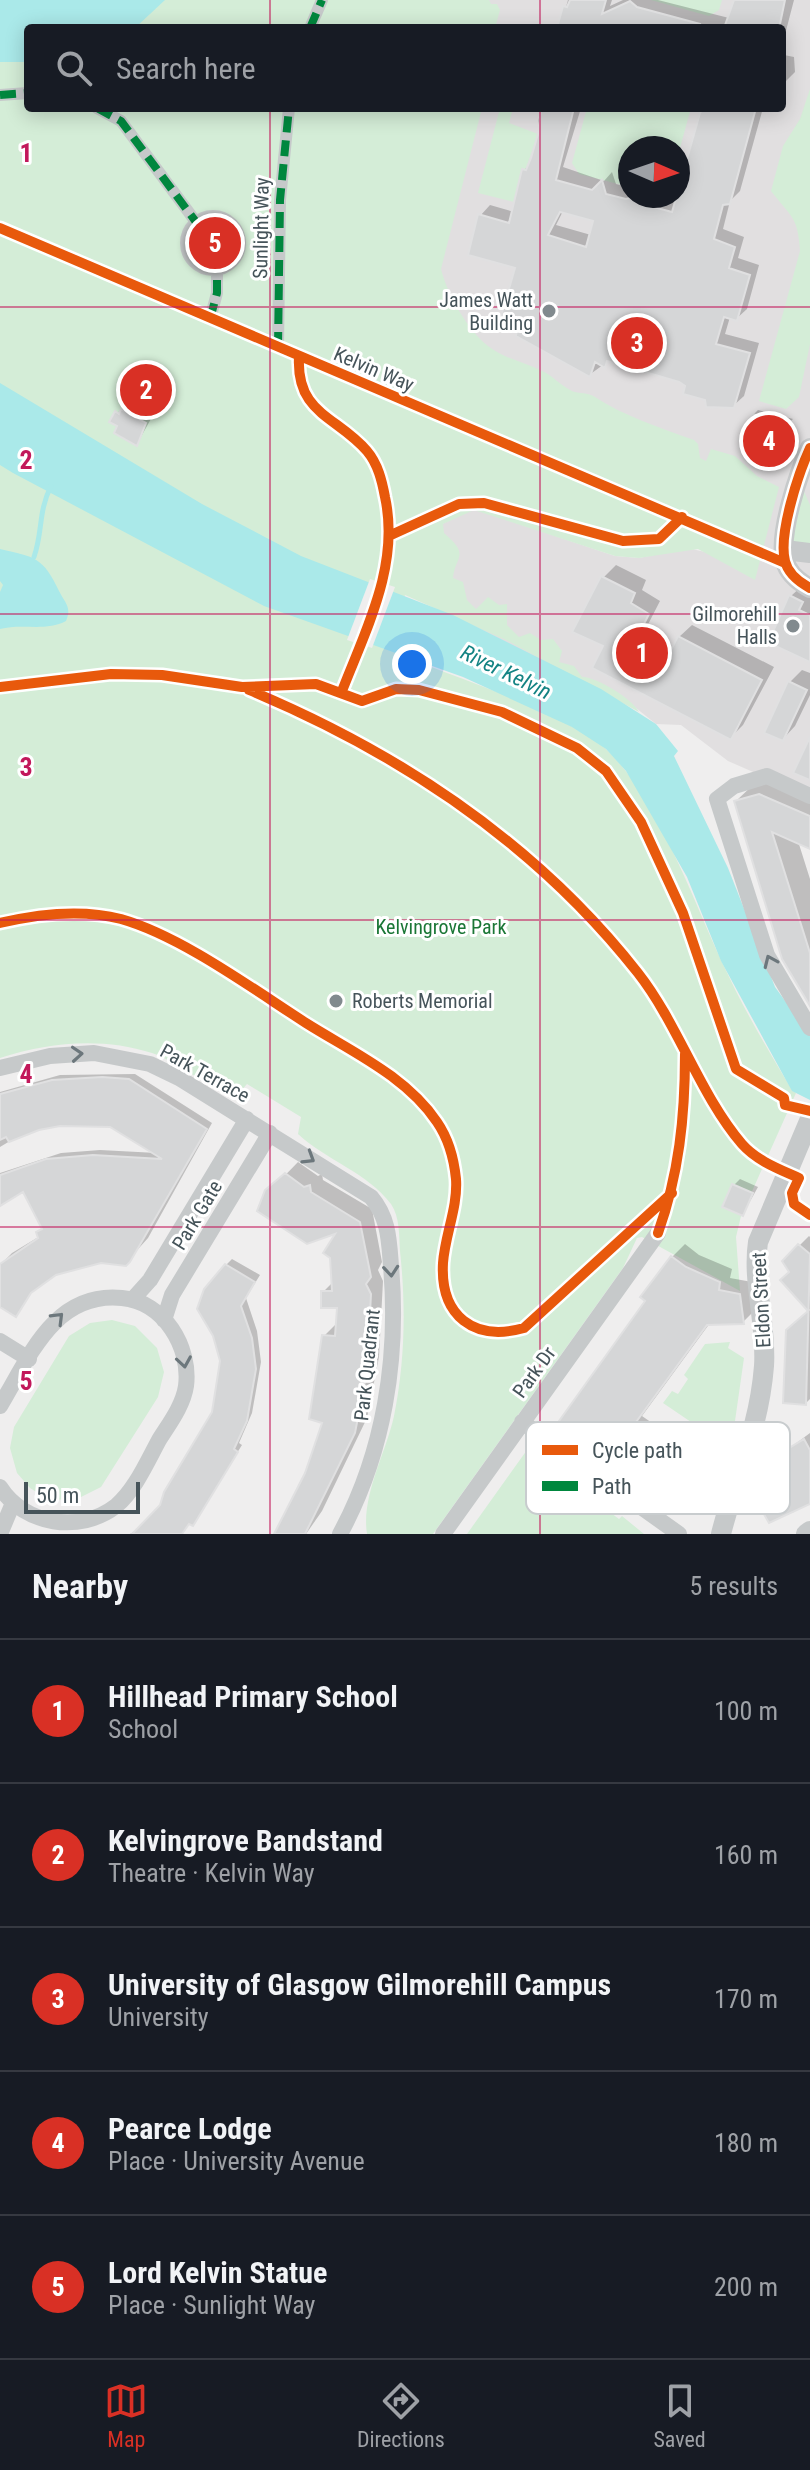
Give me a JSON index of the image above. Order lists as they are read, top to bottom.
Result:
{
  "streets": {
    "street": [
      "Sunlight Way",
      "Kelvin Way",
      "Park Terrace",
      "Park Gate",
      "Eldon Street",
      "Park Quadrant",
      "Park Dr"
    ]
  },
  "crossings": [
    ["Sunlight Way", "Kelvin Way"],
    ["Park Terrace", "Park Gate"],
    ["Park Terrace", "Park Quadrant"]
  ],
  "one_way": ["Park Terrace", "Park Quadrant"],
  "water": ["River Kelvin"],
  "parks": ["Kelvingrove Park"],
  "places": ["James Watt Building", "Gilmorehill Halls", "Roberts Memorial"],
  "legend": ["Cycle path", "Path"],
  "scale_bar": "50 m",
  "north": "right",
  "page": {
    "search": "Search here",
    "pins": [
      "5",
      "3",
      "2",
      "4",
      "1"
    ],
    "scale": "50 m",
    "heading": ["Nearby", "5 results"],
    "list": [
      {
        "mark": "1",
        "name": "Hillhead Primary School",
        "note": "School",
        "value": "100 m"
      },
      {
        "mark": "2",
        "name": "Kelvingrove Bandstand",
        "note": "Theatre · Kelvin Way",
        "value": "160 m"
      },
      {
        "mark": "3",
        "name": "University of Glasgow Gilmorehill Campus",
        "note": "University",
        "value": "170 m"
      },
      {
        "mark": "4",
        "name": "Pearce Lodge",
        "note": "Place · University Avenue",
        "value": "180 m"
      },
      {
        "mark": "5",
        "name": "Lord Kelvin Statue",
        "note": "Place · Sunlight Way",
        "value": "200 m"
      }
    ],
    "nav": ["Map", "Directions", "Saved"]
  },
  "grid": {
    "rows": [
      "1",
      "2",
      "3",
      "4",
      "5"
    ]
  }
}
